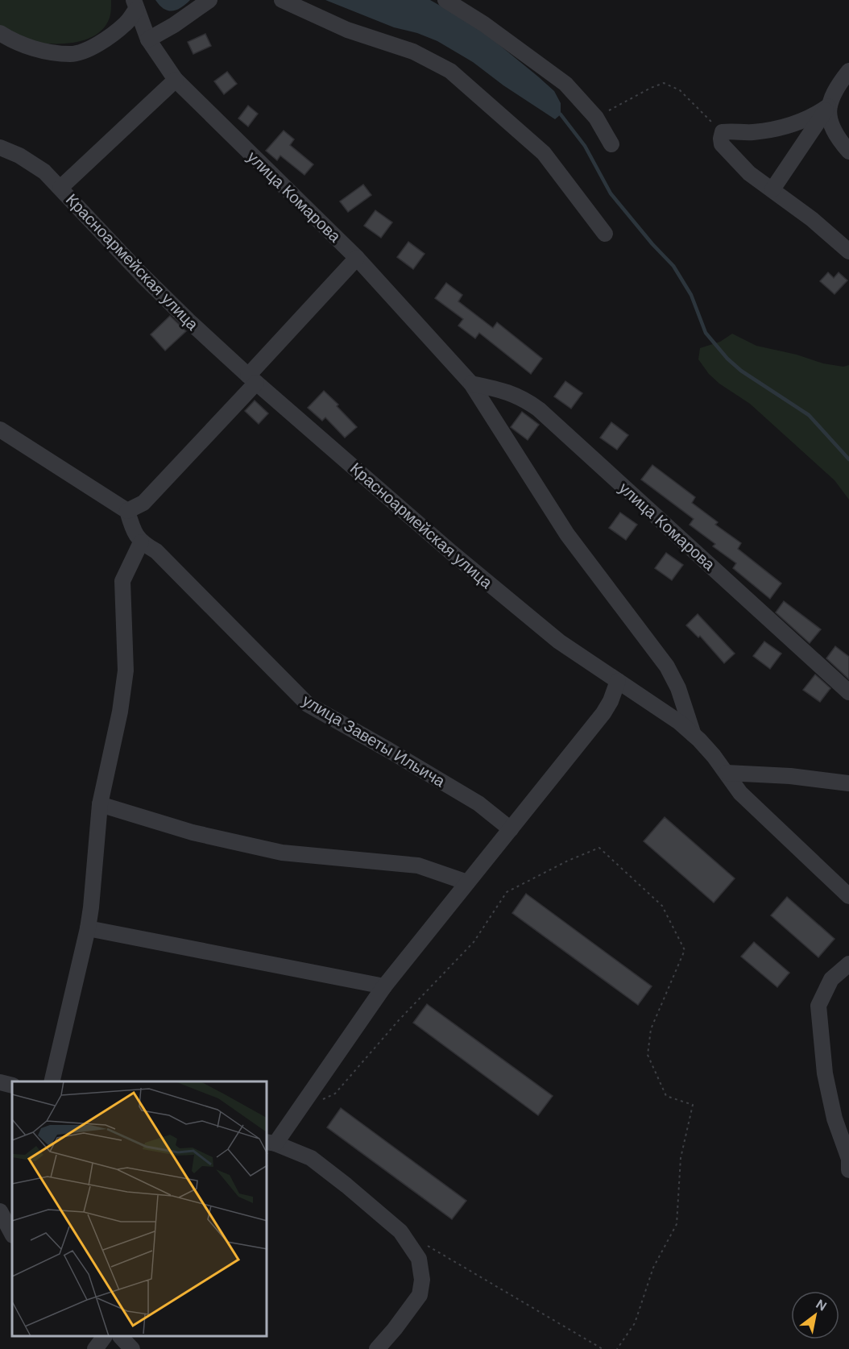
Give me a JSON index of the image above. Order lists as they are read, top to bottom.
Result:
{
  "streets": {
    "street": ["улица Комарова", "Красноармейская улица", "улица Заветы Ильича"]
  },
  "crossings": [
    ["улица Комарова", "Красноармейская улица"]
  ],
  "north": "top right"
}
